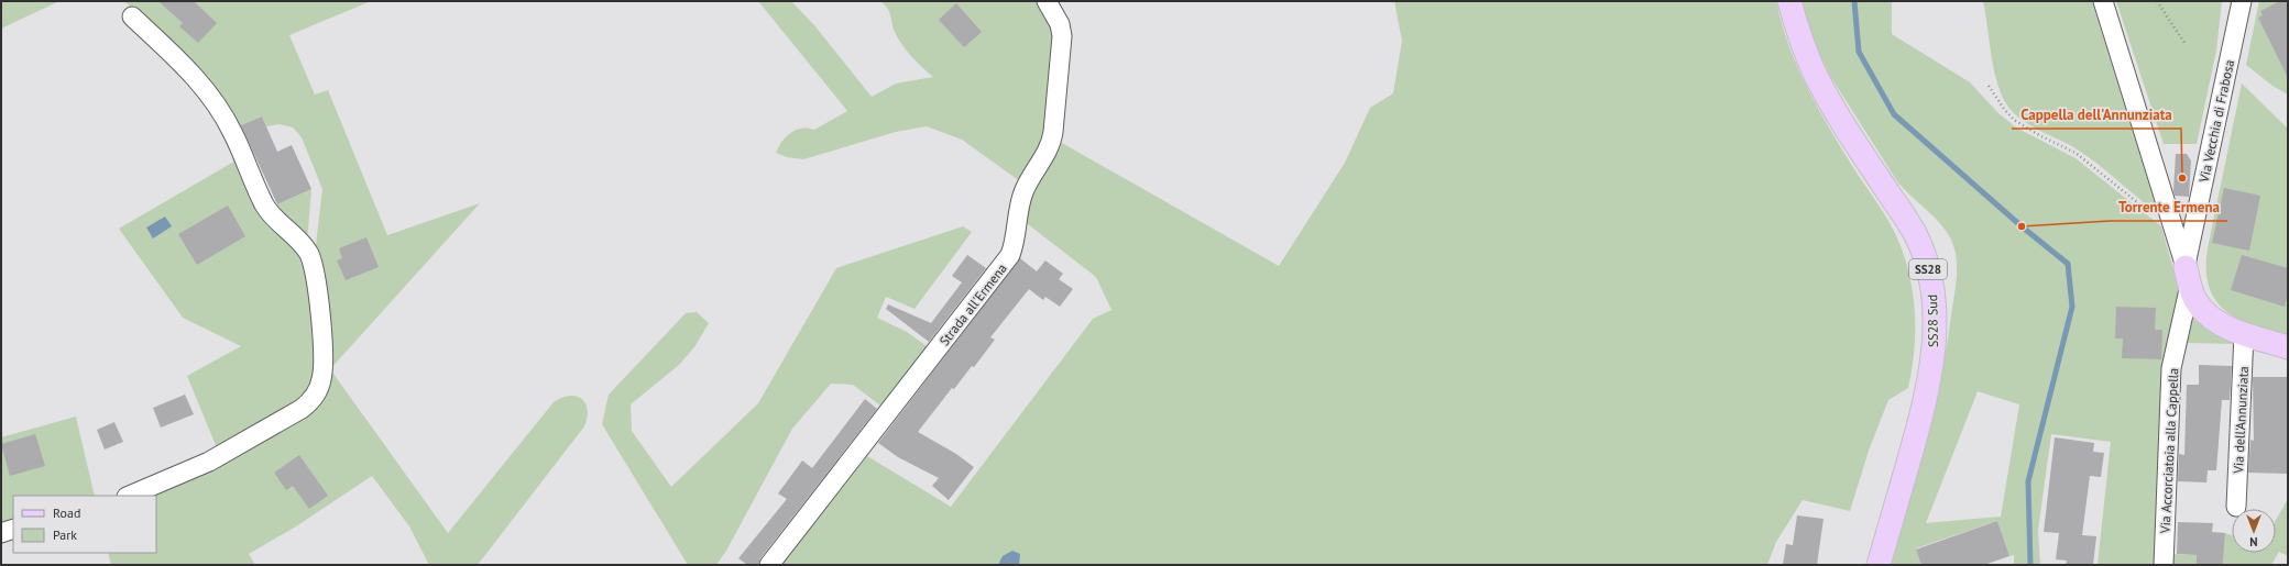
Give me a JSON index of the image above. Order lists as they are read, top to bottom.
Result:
{
  "streets": {
    "main road": ["SS28", "SS28 Sud"],
    "street": [
      "Via Vecchia di Frabosa",
      "Strada all'Ermena",
      "Via dell'Annunziata",
      "Via Accorciatoia alla Cappella"
    ]
  },
  "crossings": [
    ["Via Vecchia di Frabosa", "Via Accorciatoia alla Cappella"]
  ],
  "places": ["Cappella dell'Annunziata", "Torrente Ermena"],
  "legend": ["Road", "Park"],
  "north": "bottom"
}
